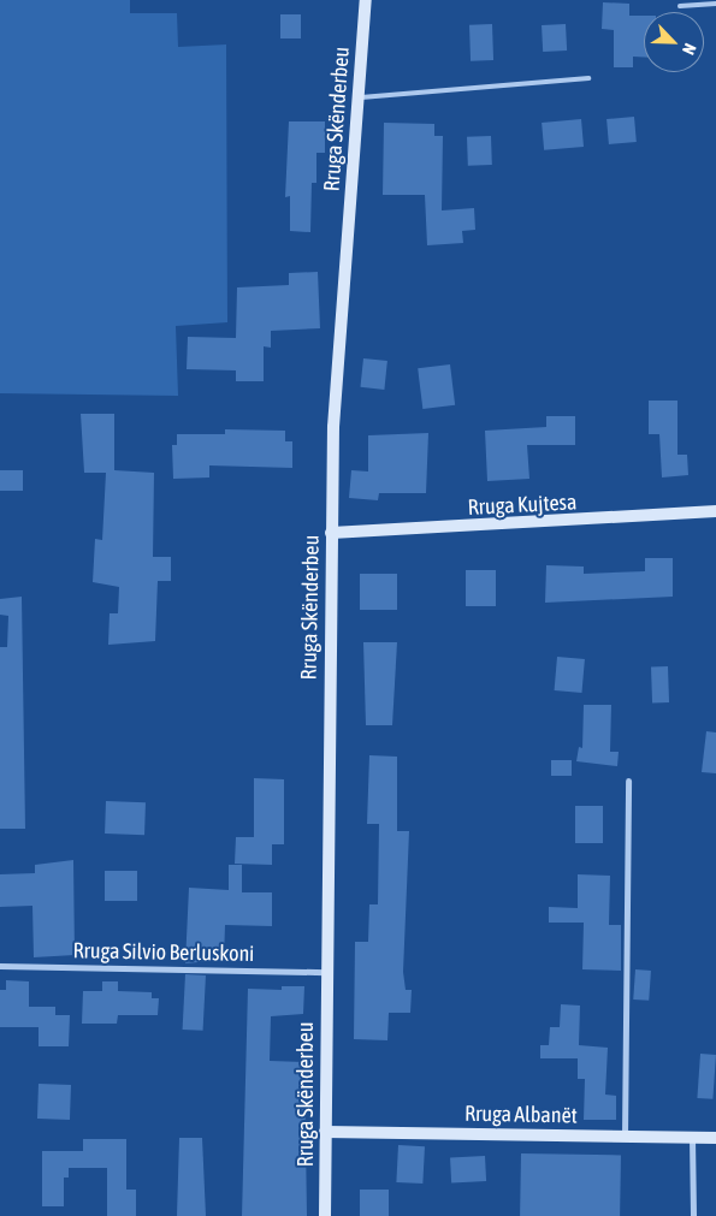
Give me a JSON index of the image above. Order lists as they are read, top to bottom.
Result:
{
  "streets": {
    "main road": ["Rruga Skënderbeu", "Rruga Kujtesa", "Rruga Albanët"],
    "street": ["Rruga Silvio Berluskoni"]
  },
  "crossings": [
    ["Rruga Skënderbeu", "Rruga Kujtesa"],
    ["Rruga Skënderbeu", "Rruga Silvio Berluskoni"],
    ["Rruga Skënderbeu", "Rruga Albanët"]
  ],
  "north": "bottom right"
}
